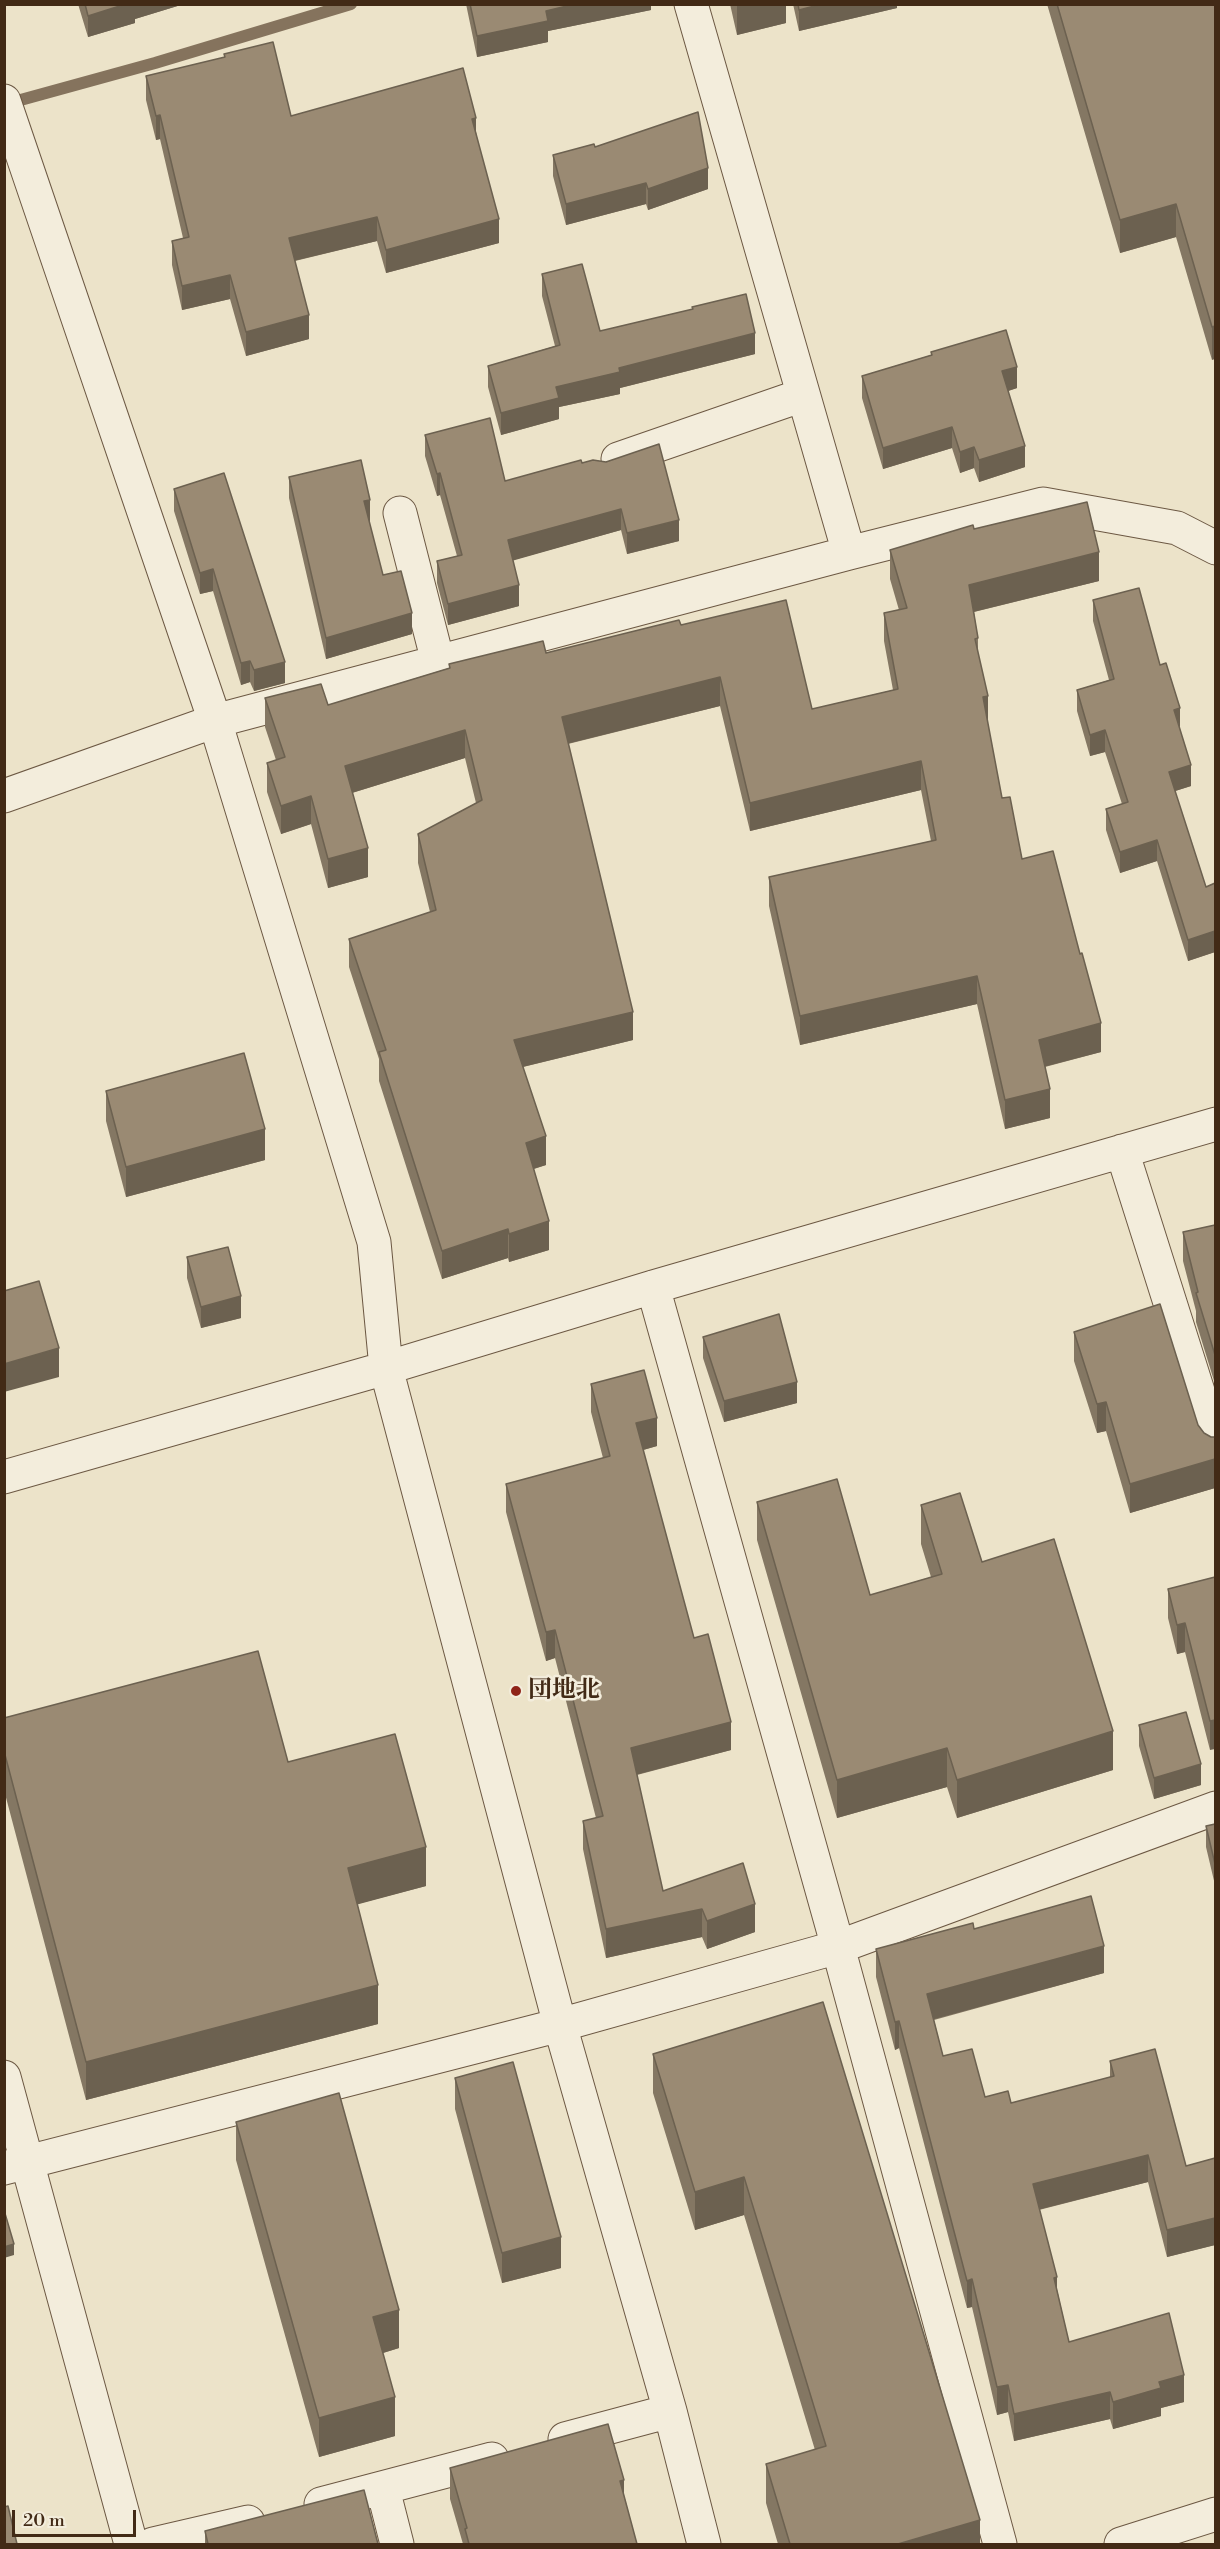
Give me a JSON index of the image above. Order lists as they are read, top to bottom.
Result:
{
  "places": ["団地北"],
  "scale_bar": "20 m"
}
